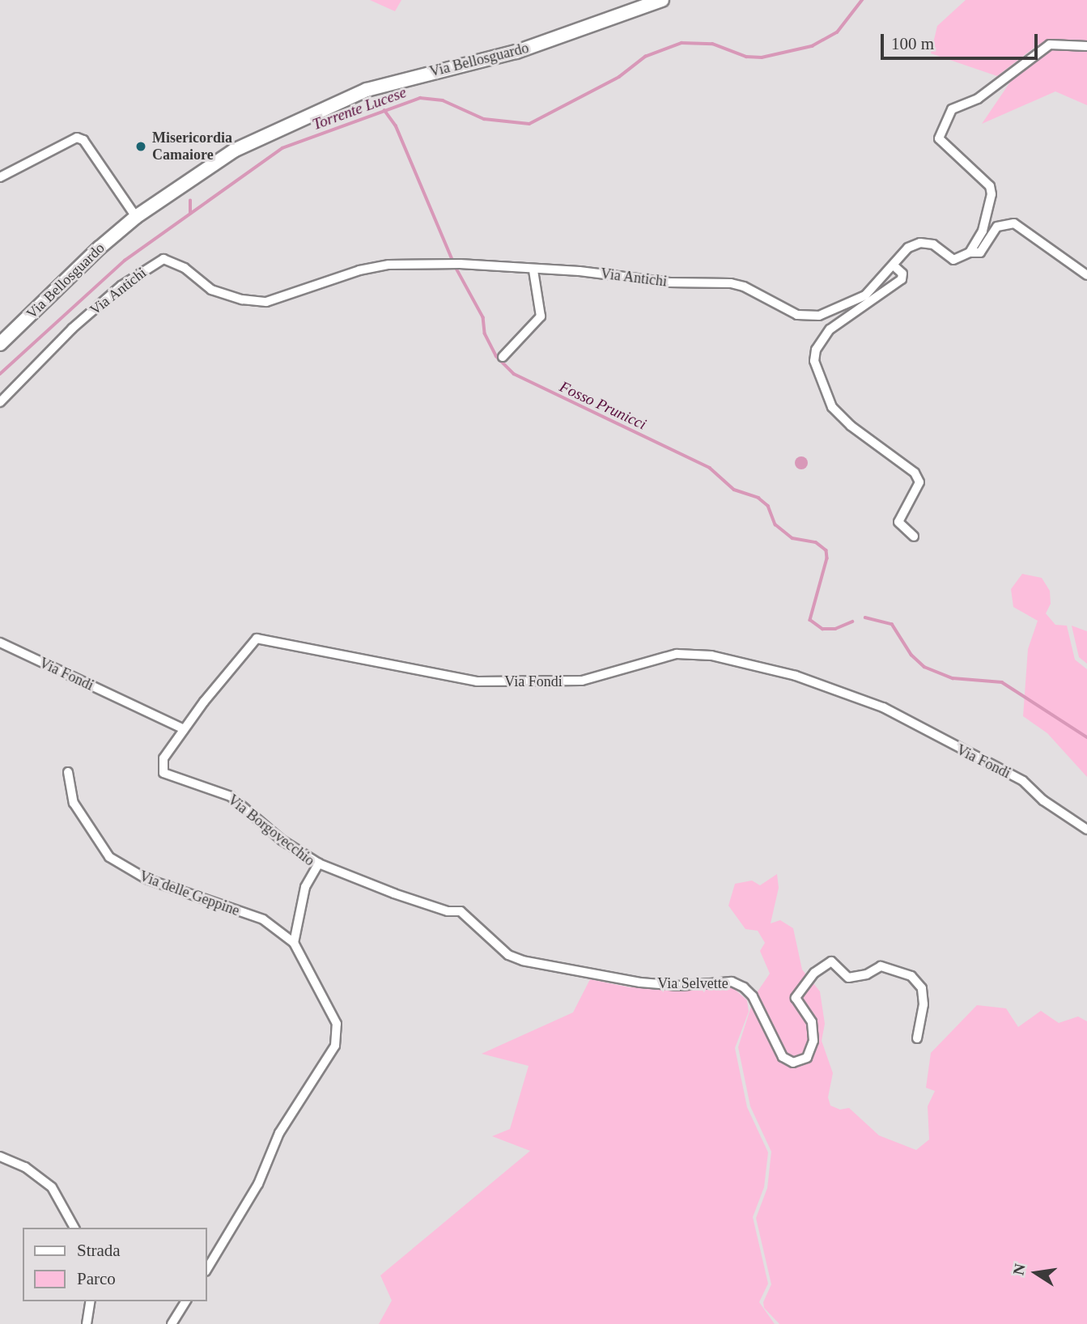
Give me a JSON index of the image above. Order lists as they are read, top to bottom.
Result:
{
  "streets": {
    "main road": ["Via Bellosguardo"],
    "street": [
      "Via Antichi",
      "Via Fondi",
      "Via Borgovecchio",
      "Via delle Geppine",
      "Via Selvette"
    ]
  },
  "crossings": [
    ["Via Fondi", "Via Borgovecchio"],
    ["Via Borgovecchio", "Via delle Geppine"],
    ["Via Borgovecchio", "Via Selvette"]
  ],
  "water": ["Torrente Lucese", "Fosso Prunicci"],
  "places": ["Misericordia Camaiore"],
  "legend": ["Strada", "Parco"],
  "scale_bar": "100 m",
  "north": "left"
}
